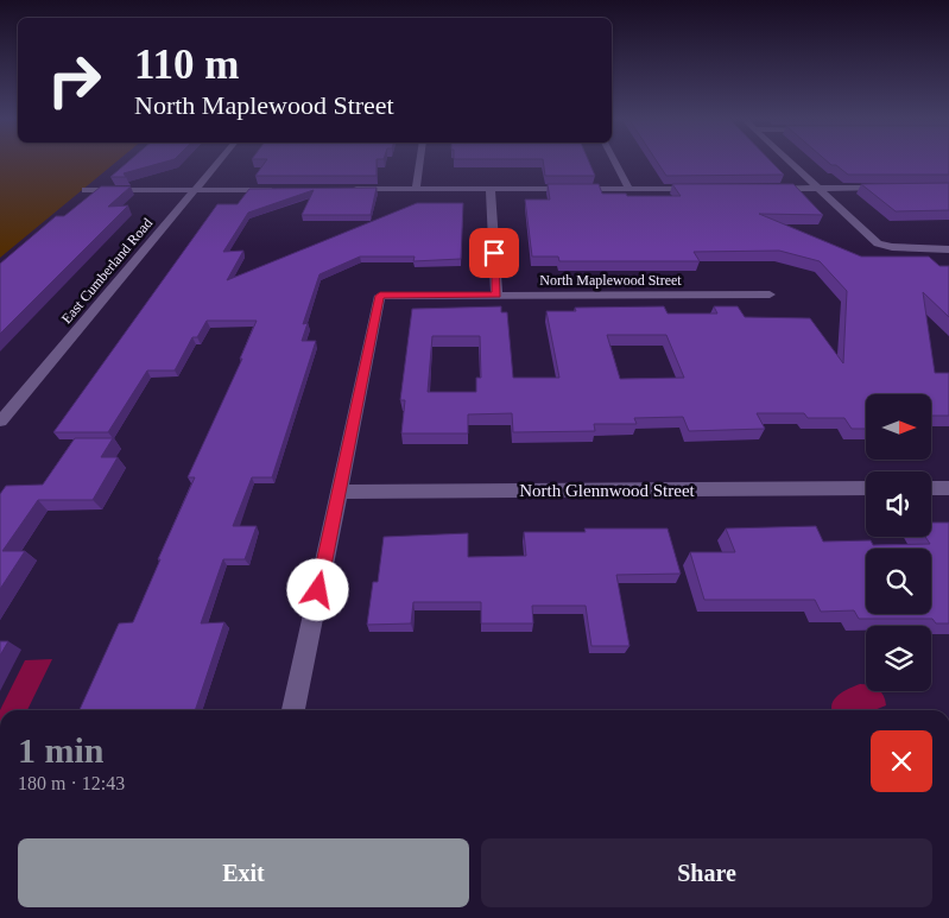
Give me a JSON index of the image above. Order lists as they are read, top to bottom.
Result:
{
  "streets": {
    "street": ["East Cumberland Road", "North Maplewood Street", "North Glennwood Street"]
  },
  "crossings": [
    ["North Maplewood Street", "North Glennwood Street"]
  ],
  "north": "right",
  "page": {
    "turn": ["110 m", "North Maplewood Street"],
    "heading": ["1 min", "180 m · 12:43"],
    "buttons": ["Exit", "Share"]
  }
}
